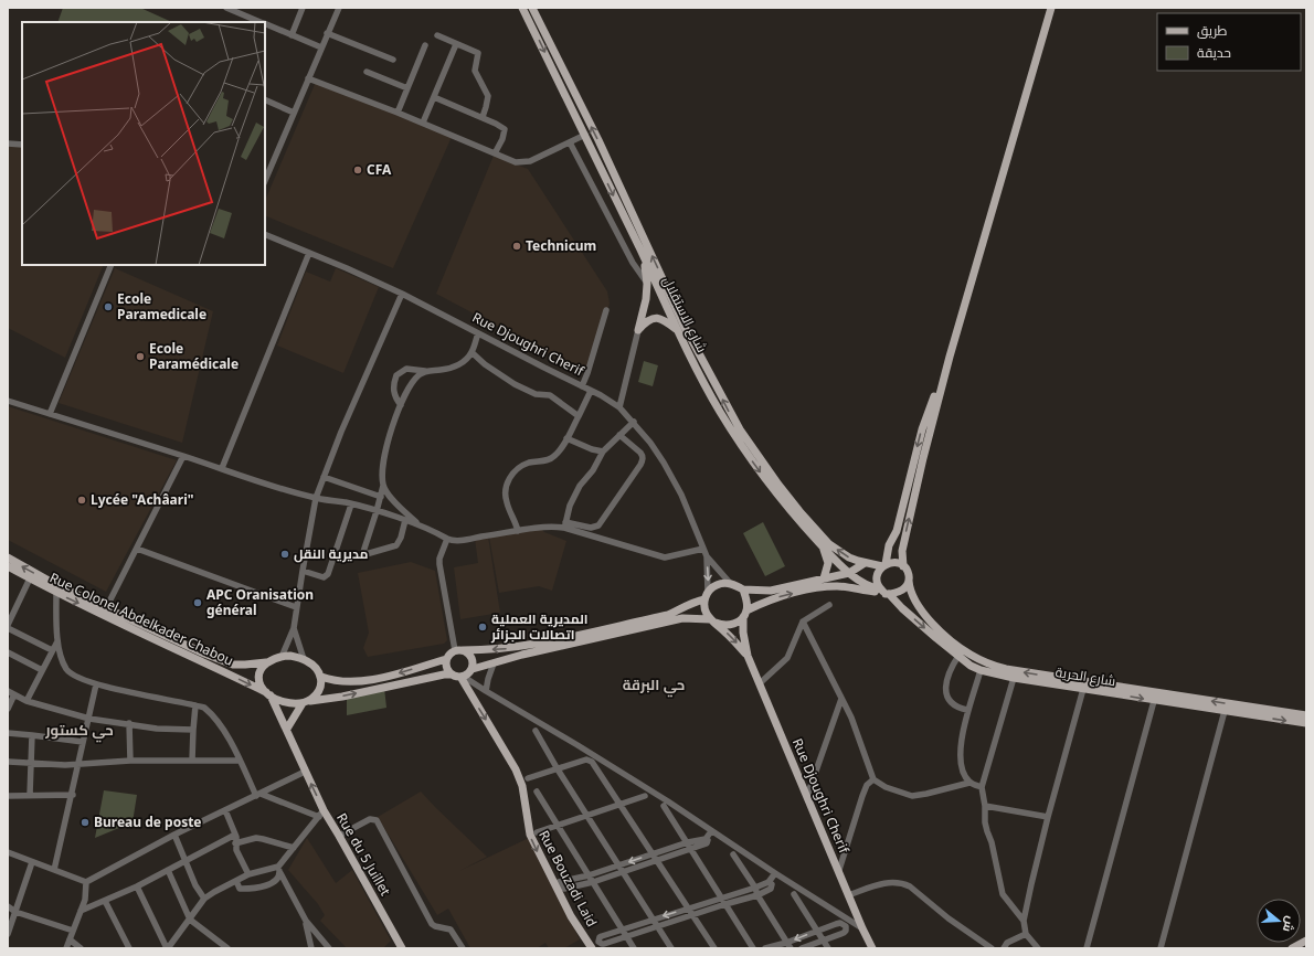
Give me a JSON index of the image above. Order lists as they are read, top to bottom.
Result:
{
  "streets": {
    "main road": [
      "شارع الاستقلال",
      "Rue Djoughri Cherif",
      "Rue Colonel Abdelkader Chabou",
      "شارع الحرية",
      "Rue du 5 Juillet",
      "Rue Bouzadi Laid"
    ]
  },
  "crossings": [
    ["شارع الاستقلال", "شارع الحرية"],
    ["Rue Colonel Abdelkader Chabou", "Rue du 5 Juillet"]
  ],
  "one_way": ["Rue Bouzadi Laid"],
  "districts": ["حي البرقة", "حي كستور"],
  "places": [
    "CFA",
    "Technicum",
    "Ecole Paramedicale",
    "Ecole Paramédicale",
    "Lycée \"Achâari\"",
    "مديرية النقل",
    "APC Oranisation général",
    "المديرية العملية اتصالات الجزائر",
    "Bureau de poste"
  ],
  "legend": ["طريق", "حديقة"],
  "north": "right"
}
